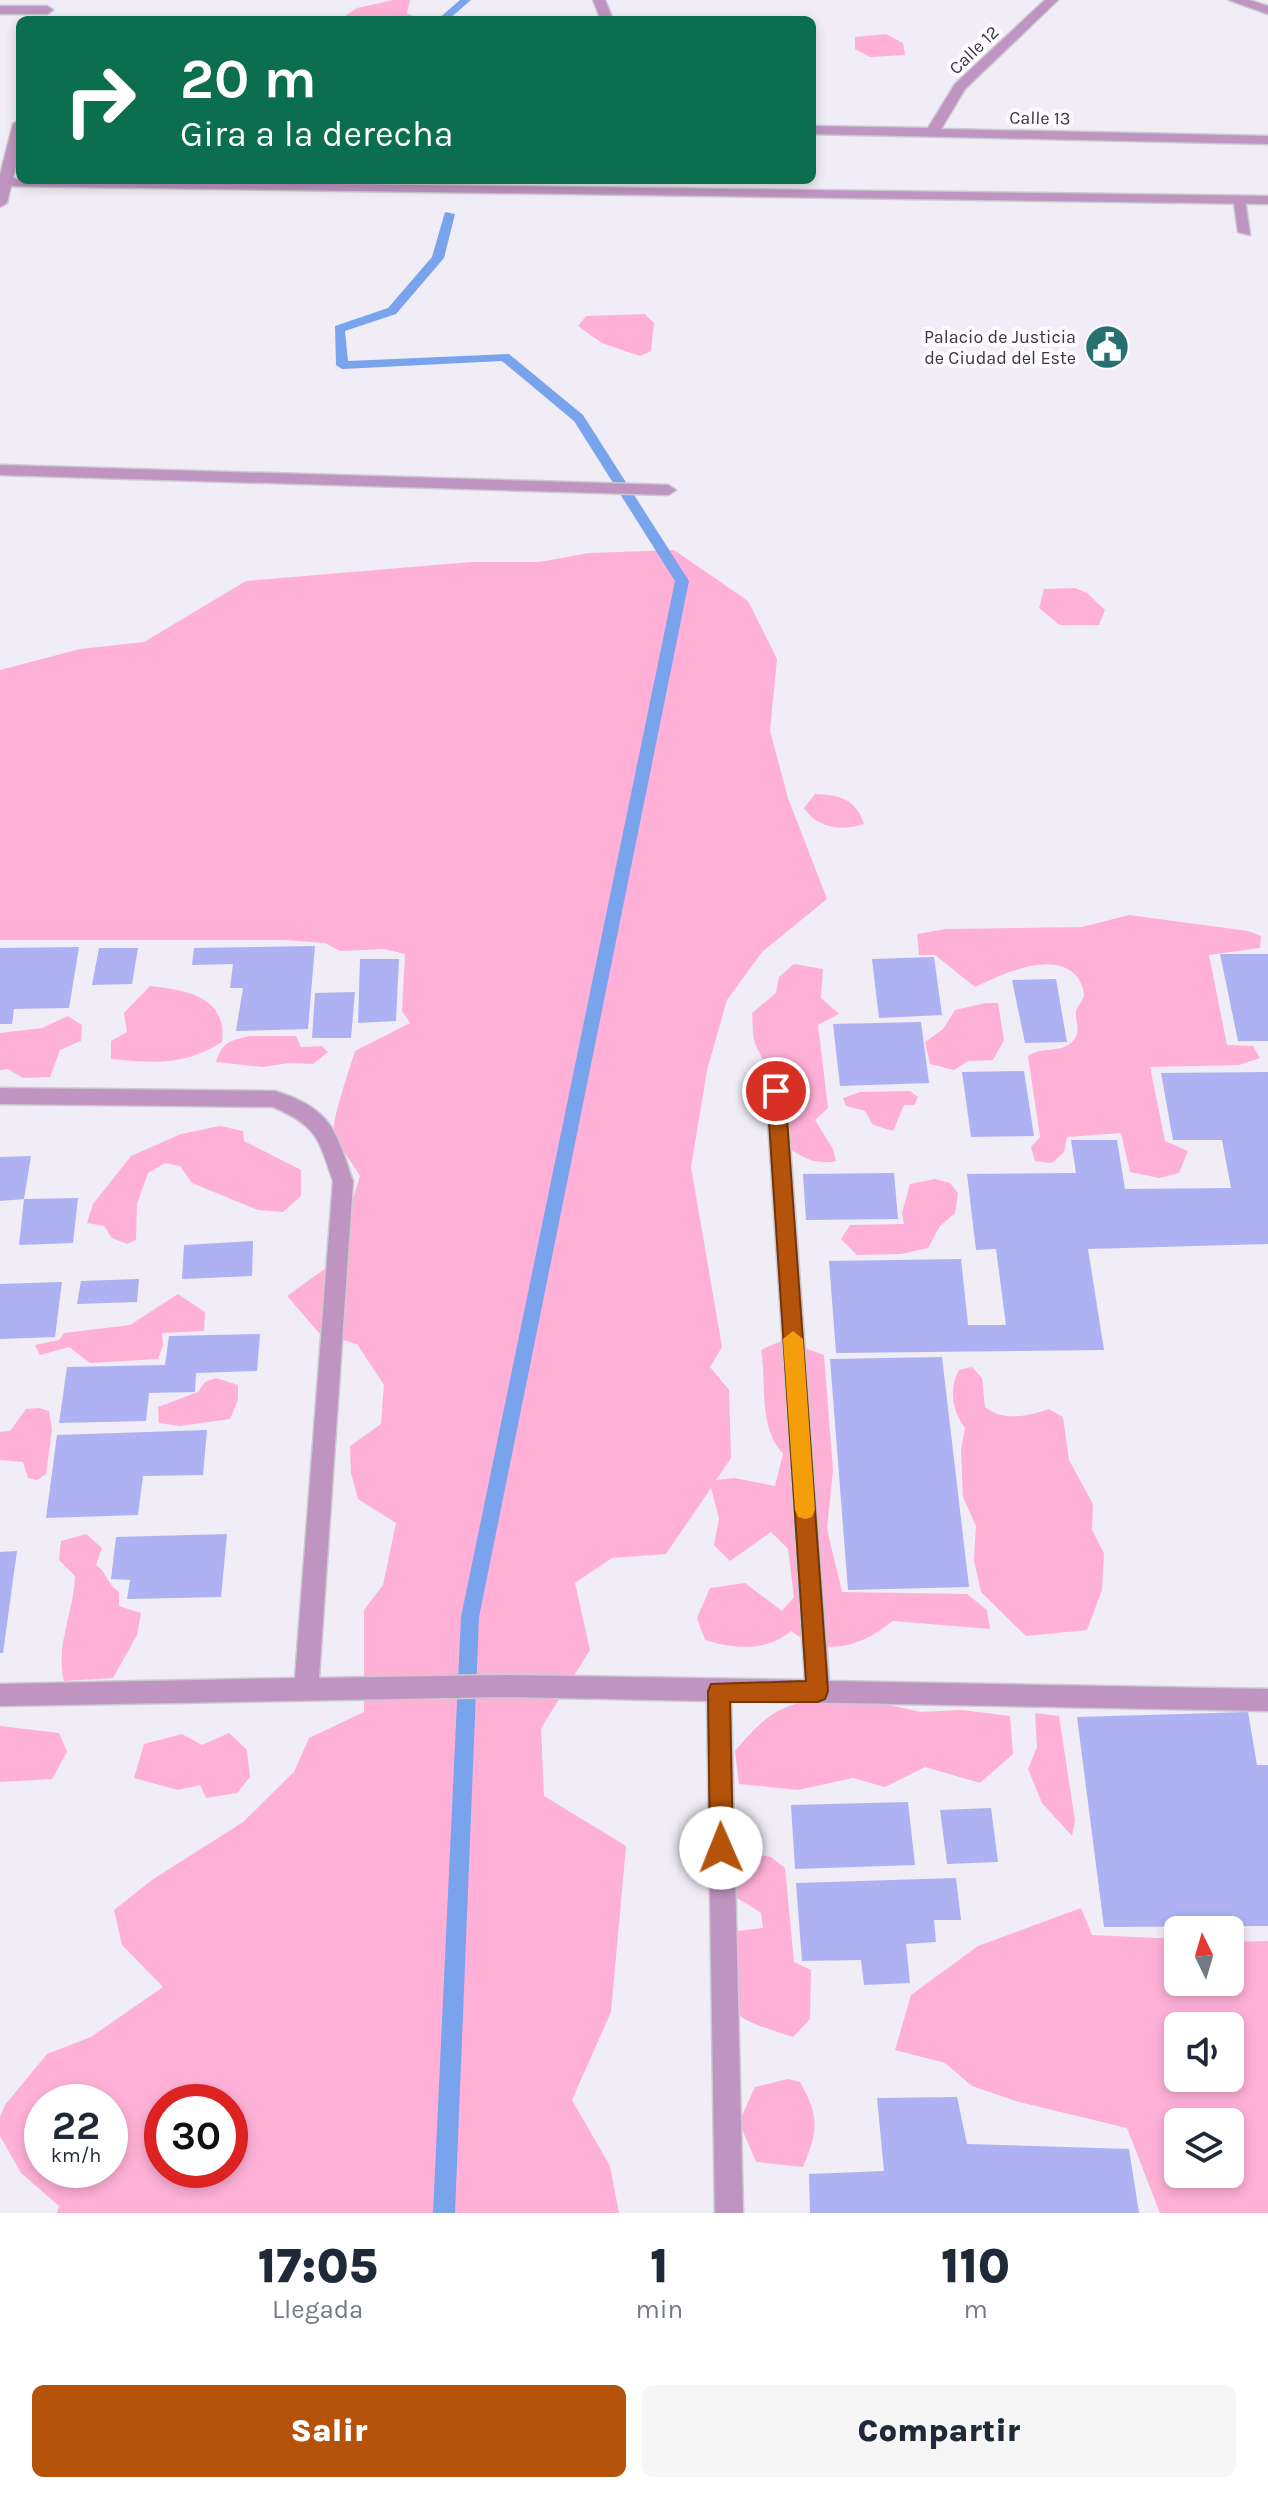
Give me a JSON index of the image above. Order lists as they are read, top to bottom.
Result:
{
  "streets": {
    "street": ["Calle 12", "Calle 13"]
  },
  "crossings": [
    ["Calle 12", "Calle 13"]
  ],
  "places": {
    "public building": ["Palacio de Justicia de Ciudad del Este"]
  },
  "north": "top",
  "page": {
    "turn": ["20 m", "Gira a la derecha"],
    "speed": "22 km/h",
    "limit": "30",
    "eta": [
      "17:05",
      "Llegada",
      "1",
      "min",
      "110",
      "m"
    ],
    "buttons": ["Salir", "Compartir"]
  }
}
